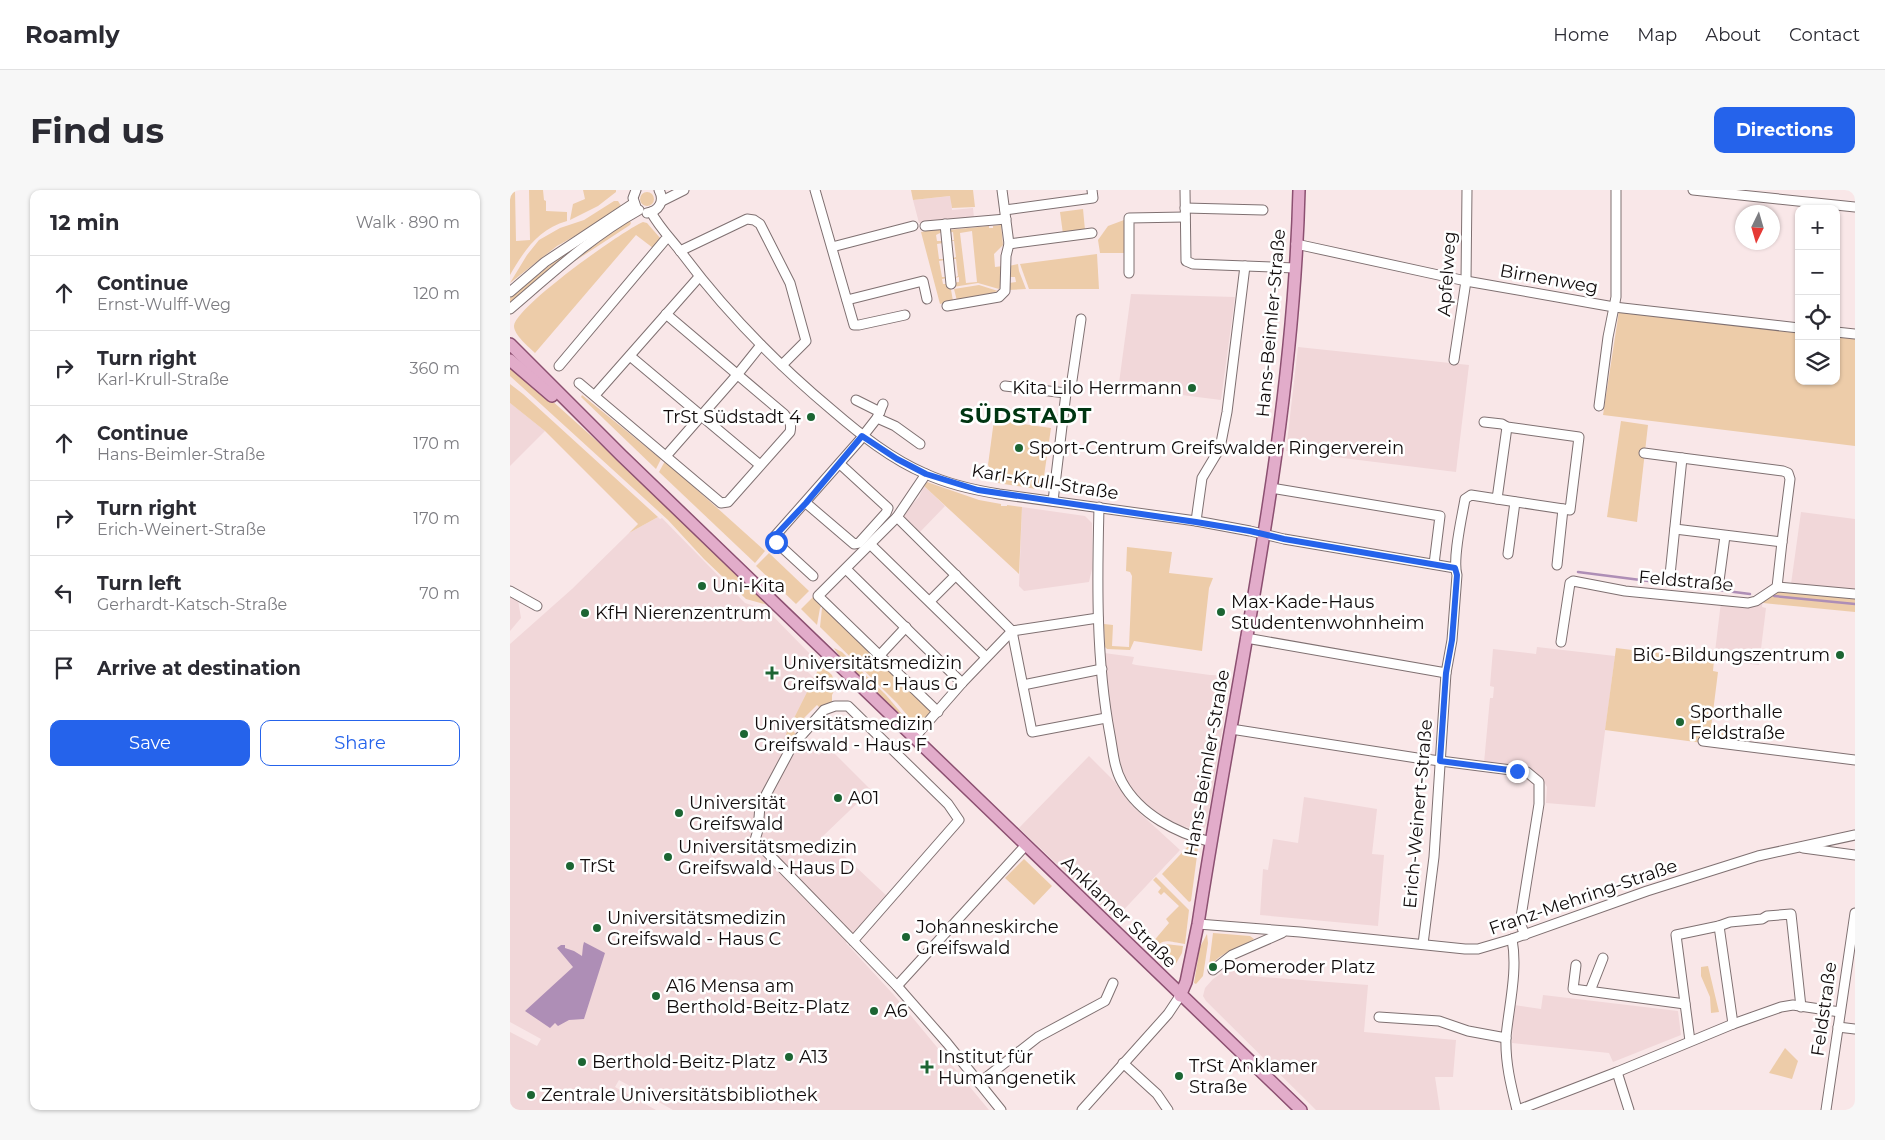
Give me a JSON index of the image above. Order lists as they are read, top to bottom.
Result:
{
  "streets": {
    "main road": ["Hans-Beimler-Straße", "Anklamer Straße"],
    "street": [
      "Apfelweg",
      "Birnenweg",
      "Karl-Krull-Straße",
      "Feldstraße",
      "Erich-Weinert-Straße",
      "Franz-Mehring-Straße"
    ]
  },
  "crossings": [
    ["Apfelweg", "Birnenweg"],
    ["Birnenweg", "Hans-Beimler-Straße"],
    ["Hans-Beimler-Straße", "Karl-Krull-Straße"],
    ["Hans-Beimler-Straße", "Franz-Mehring-Straße"],
    ["Hans-Beimler-Straße", "Anklamer Straße"],
    ["Erich-Weinert-Straße", "Franz-Mehring-Straße"]
  ],
  "districts": ["SÜDSTADT"],
  "places": {
    "other": [
      "Kita Lilo Herrmann",
      "TrSt Südstadt 4",
      "Sport-Centrum Greifswalder Ringerverein",
      "Uni-Kita",
      "Max-Kade-Haus Studentenwohnheim",
      "KfH Nierenzentrum",
      "BiG-Bildungszentrum",
      "Sporthalle Feldstraße",
      "Universitätsmedizin Greifswald - Haus F",
      "A01",
      "Universität Greifswald",
      "Universitätsmedizin Greifswald - Haus D",
      "TrSt",
      "Universitätsmedizin Greifswald - Haus C",
      "Johanneskirche Greifswald",
      "Pomeroder Platz",
      "A16 Mensa am Berthold-Beitz-Platz",
      "A6",
      "A13",
      "Berthold-Beitz-Platz",
      "TrSt Anklamer Straße",
      "Zentrale Universitätsbibliothek"
    ],
    "health": ["Universitätsmedizin Greifswald - Haus G", "Institut für Humangenetik"]
  },
  "north": "bottom",
  "page": {
    "header": "Roamly",
    "nav": [
      "Home",
      "Map",
      "About",
      "Contact"
    ],
    "buttons": [
      "Directions",
      ["Save", "Share"]
    ],
    "title": "Find us",
    "heading": ["12 min", "Walk · 890 m"],
    "map_buttons": ["+", "−"],
    "list": [
      ["Continue", "Ernst-Wulff-Weg", "120 m"],
      ["Turn right", "Karl-Krull-Straße", "360 m"],
      ["Continue", "Hans-Beimler-Straße", "170 m"],
      ["Turn right", "Erich-Weinert-Straße", "170 m"],
      ["Turn left", "Gerhardt-Katsch-Straße", "70 m"],
      "Arrive at destination"
    ]
  }
}
